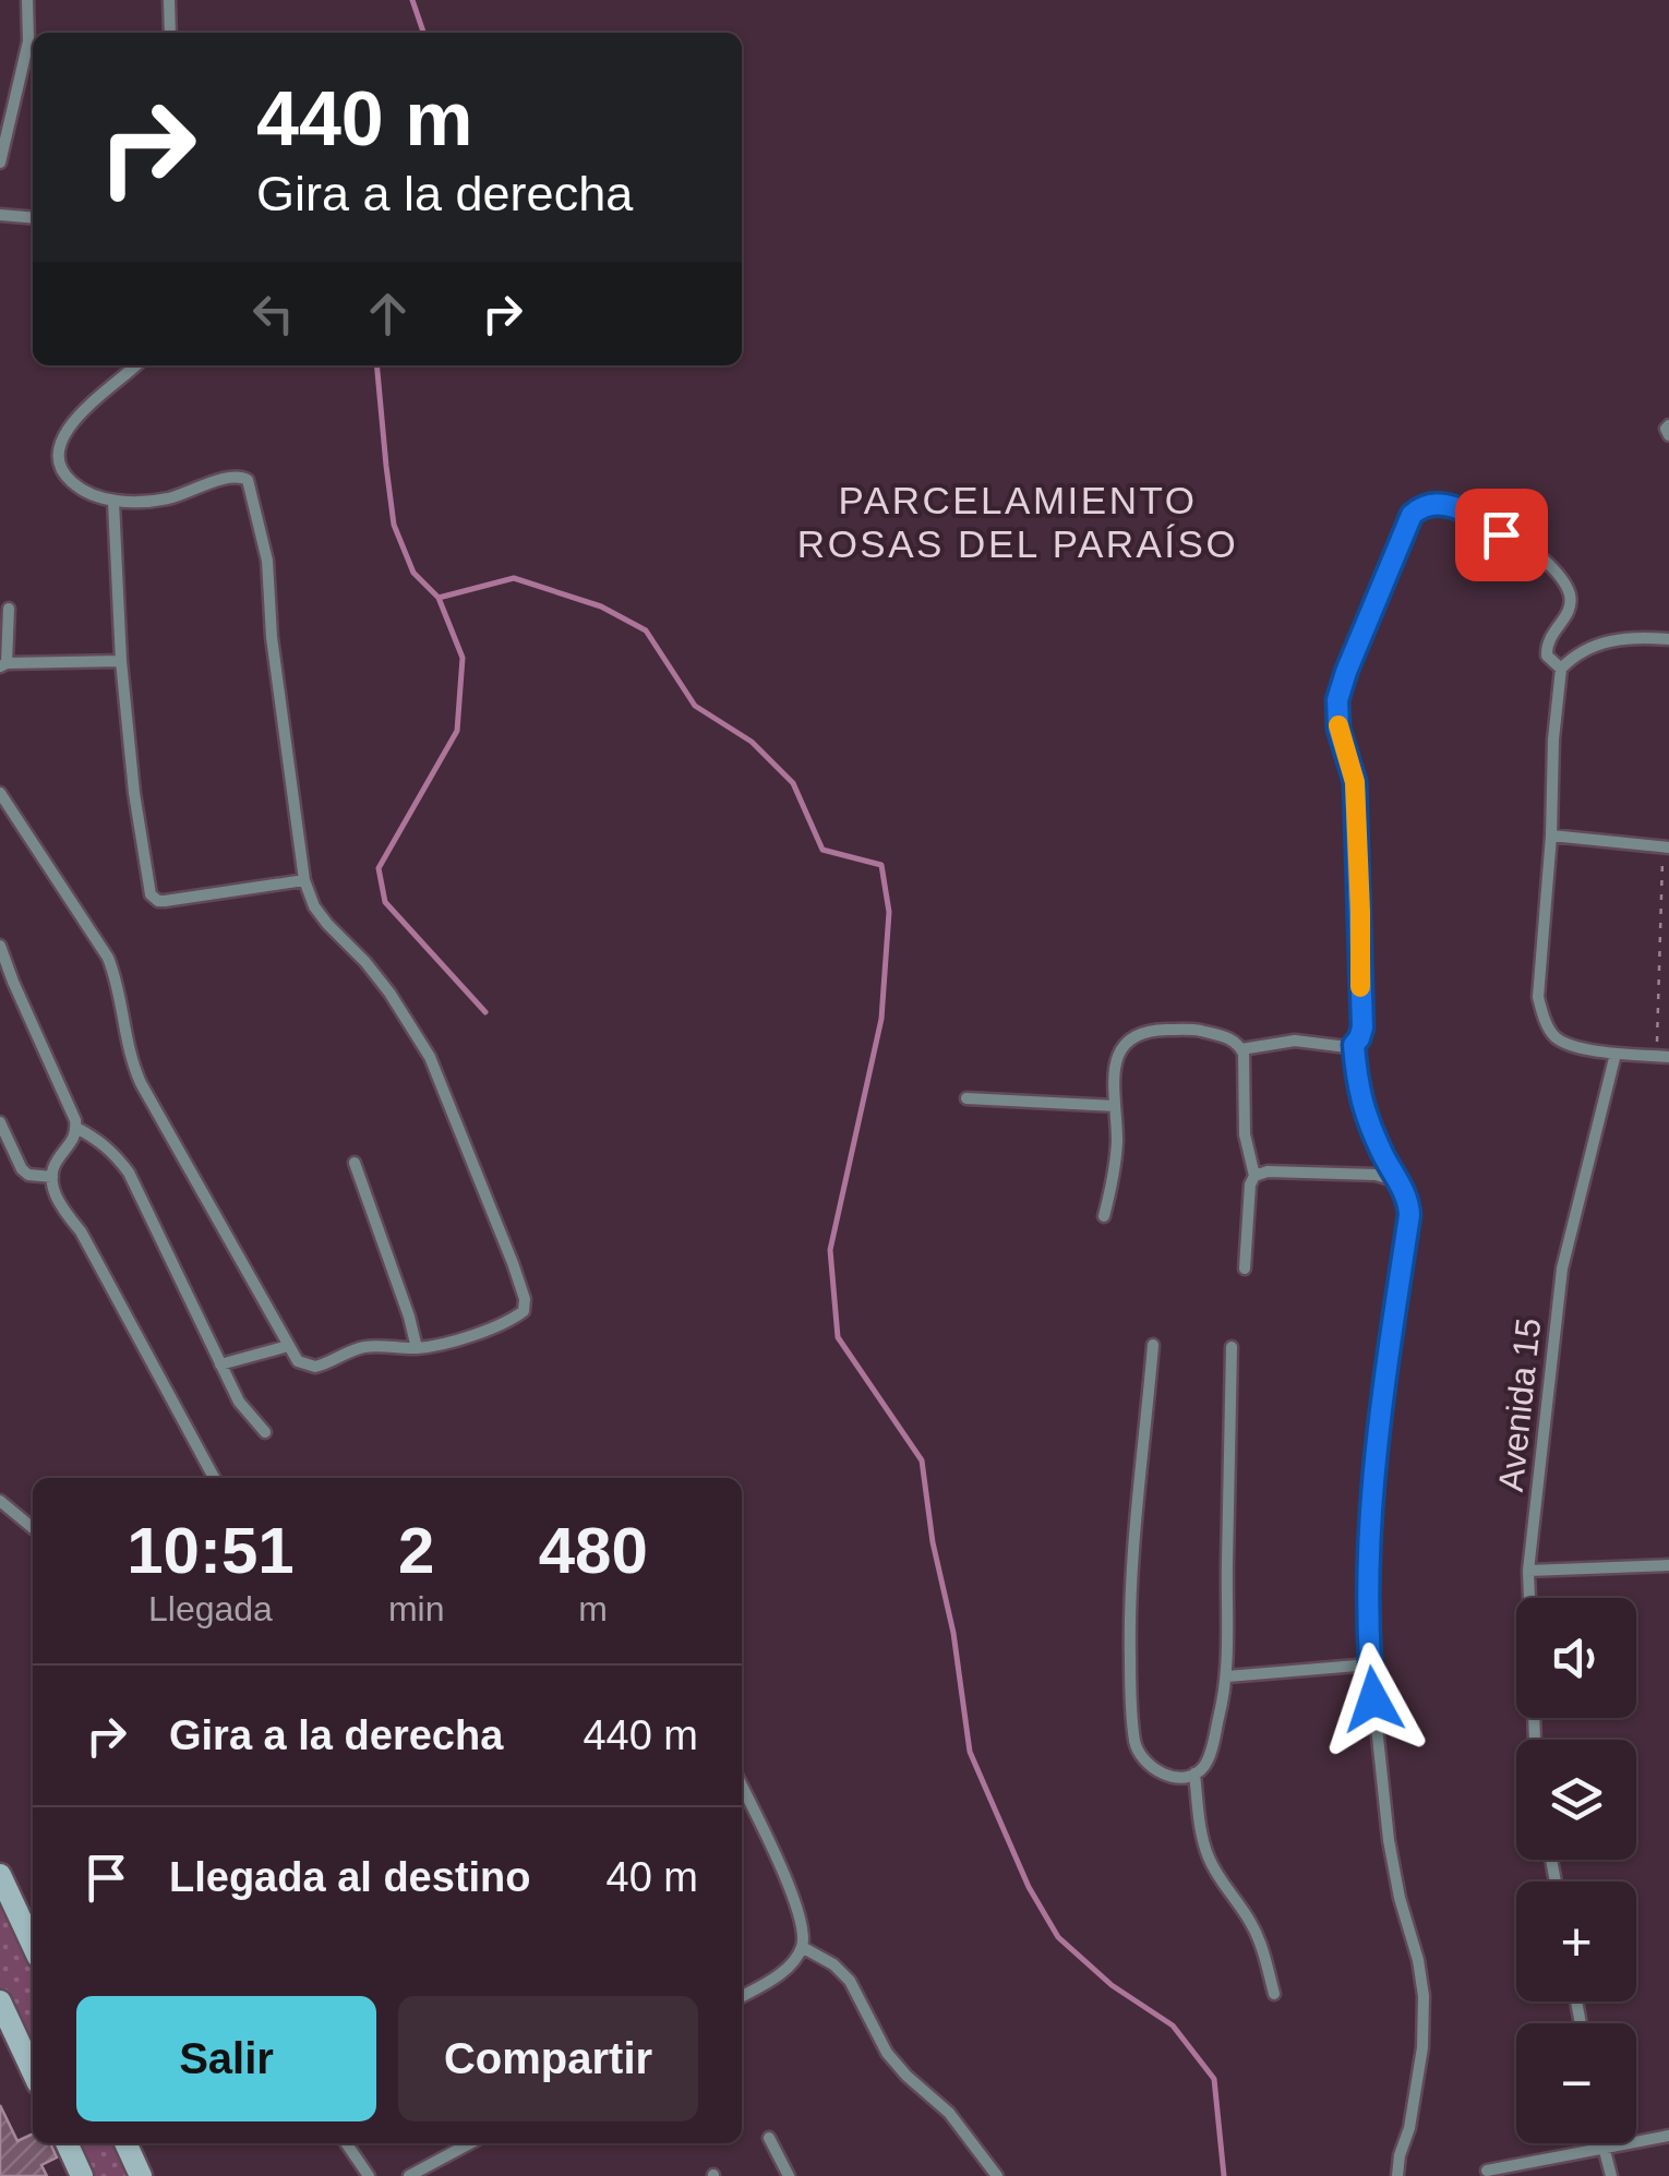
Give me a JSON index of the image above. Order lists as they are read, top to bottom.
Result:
{
  "streets": {
    "street": ["Avenida 15"]
  },
  "districts": ["PARCELAMIENTO ROSAS DEL PARAÍSO"],
  "page": {
    "turn": ["440 m", "Gira a la derecha"],
    "eta": [
      "10:51",
      "Llegada",
      "2",
      "min",
      "480",
      "m"
    ],
    "map_buttons": ["+", "−"],
    "list": [
      {
        "name": "Gira a la derecha",
        "value": "440 m"
      },
      {
        "name": "Llegada al destino",
        "value": "40 m"
      }
    ],
    "buttons": ["Salir", "Compartir"]
  }
}
